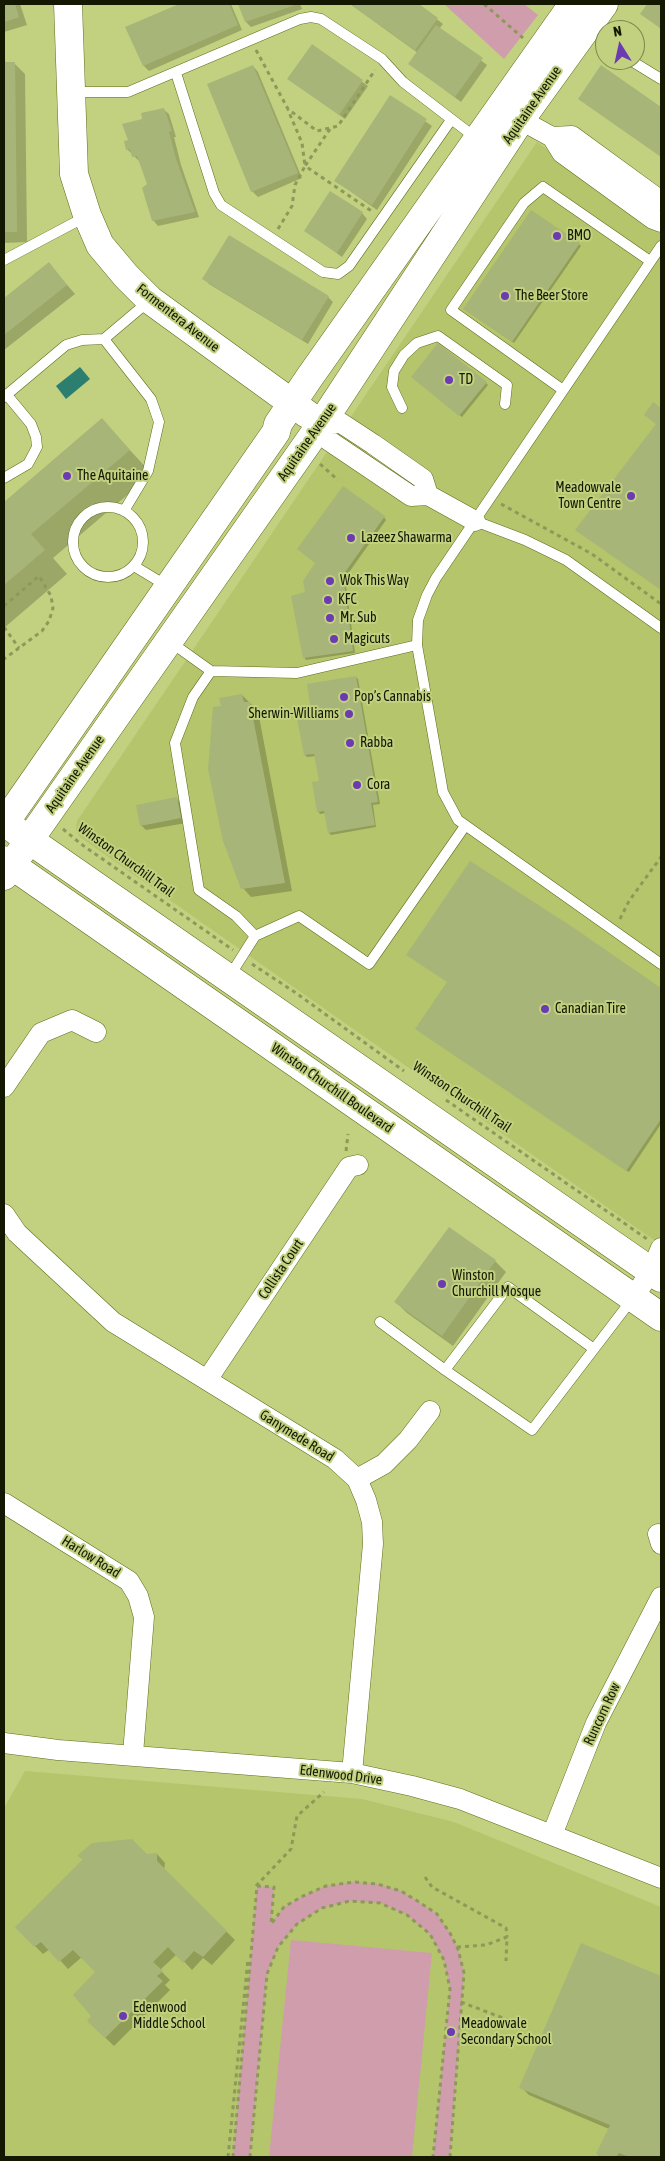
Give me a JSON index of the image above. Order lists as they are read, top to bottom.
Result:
{
  "streets": {
    "street": [
      "Aquitaine Avenue",
      "Formentera Avenue",
      "Winston Churchill Boulevard",
      "Collista Court",
      "Ganymede Road",
      "Harlow Road",
      "Runcorn Row",
      "Edenwood Drive"
    ],
    "path": ["Winston Churchill Trail"]
  },
  "crossings": [
    ["Aquitaine Avenue", "Formentera Avenue"],
    ["Aquitaine Avenue", "Winston Churchill Boulevard"],
    ["Collista Court", "Ganymede Road"],
    ["Ganymede Road", "Edenwood Drive"],
    ["Harlow Road", "Edenwood Drive"],
    ["Runcorn Row", "Edenwood Drive"]
  ],
  "places": [
    "BMO",
    "The Beer Store",
    "TD",
    "The Aquitaine",
    "Meadowvale Town Centre",
    "Lazeez Shawarma",
    "Wok This Way",
    "KFC",
    "Mr. Sub",
    "Magicuts",
    "Pop’s Cannabis",
    "Sherwin-Williams",
    "Rabba",
    "Cora",
    "Canadian Tire",
    "Winston Churchill Mosque",
    "Edenwood Middle School",
    "Meadowvale Secondary School"
  ],
  "north": "top"
}
